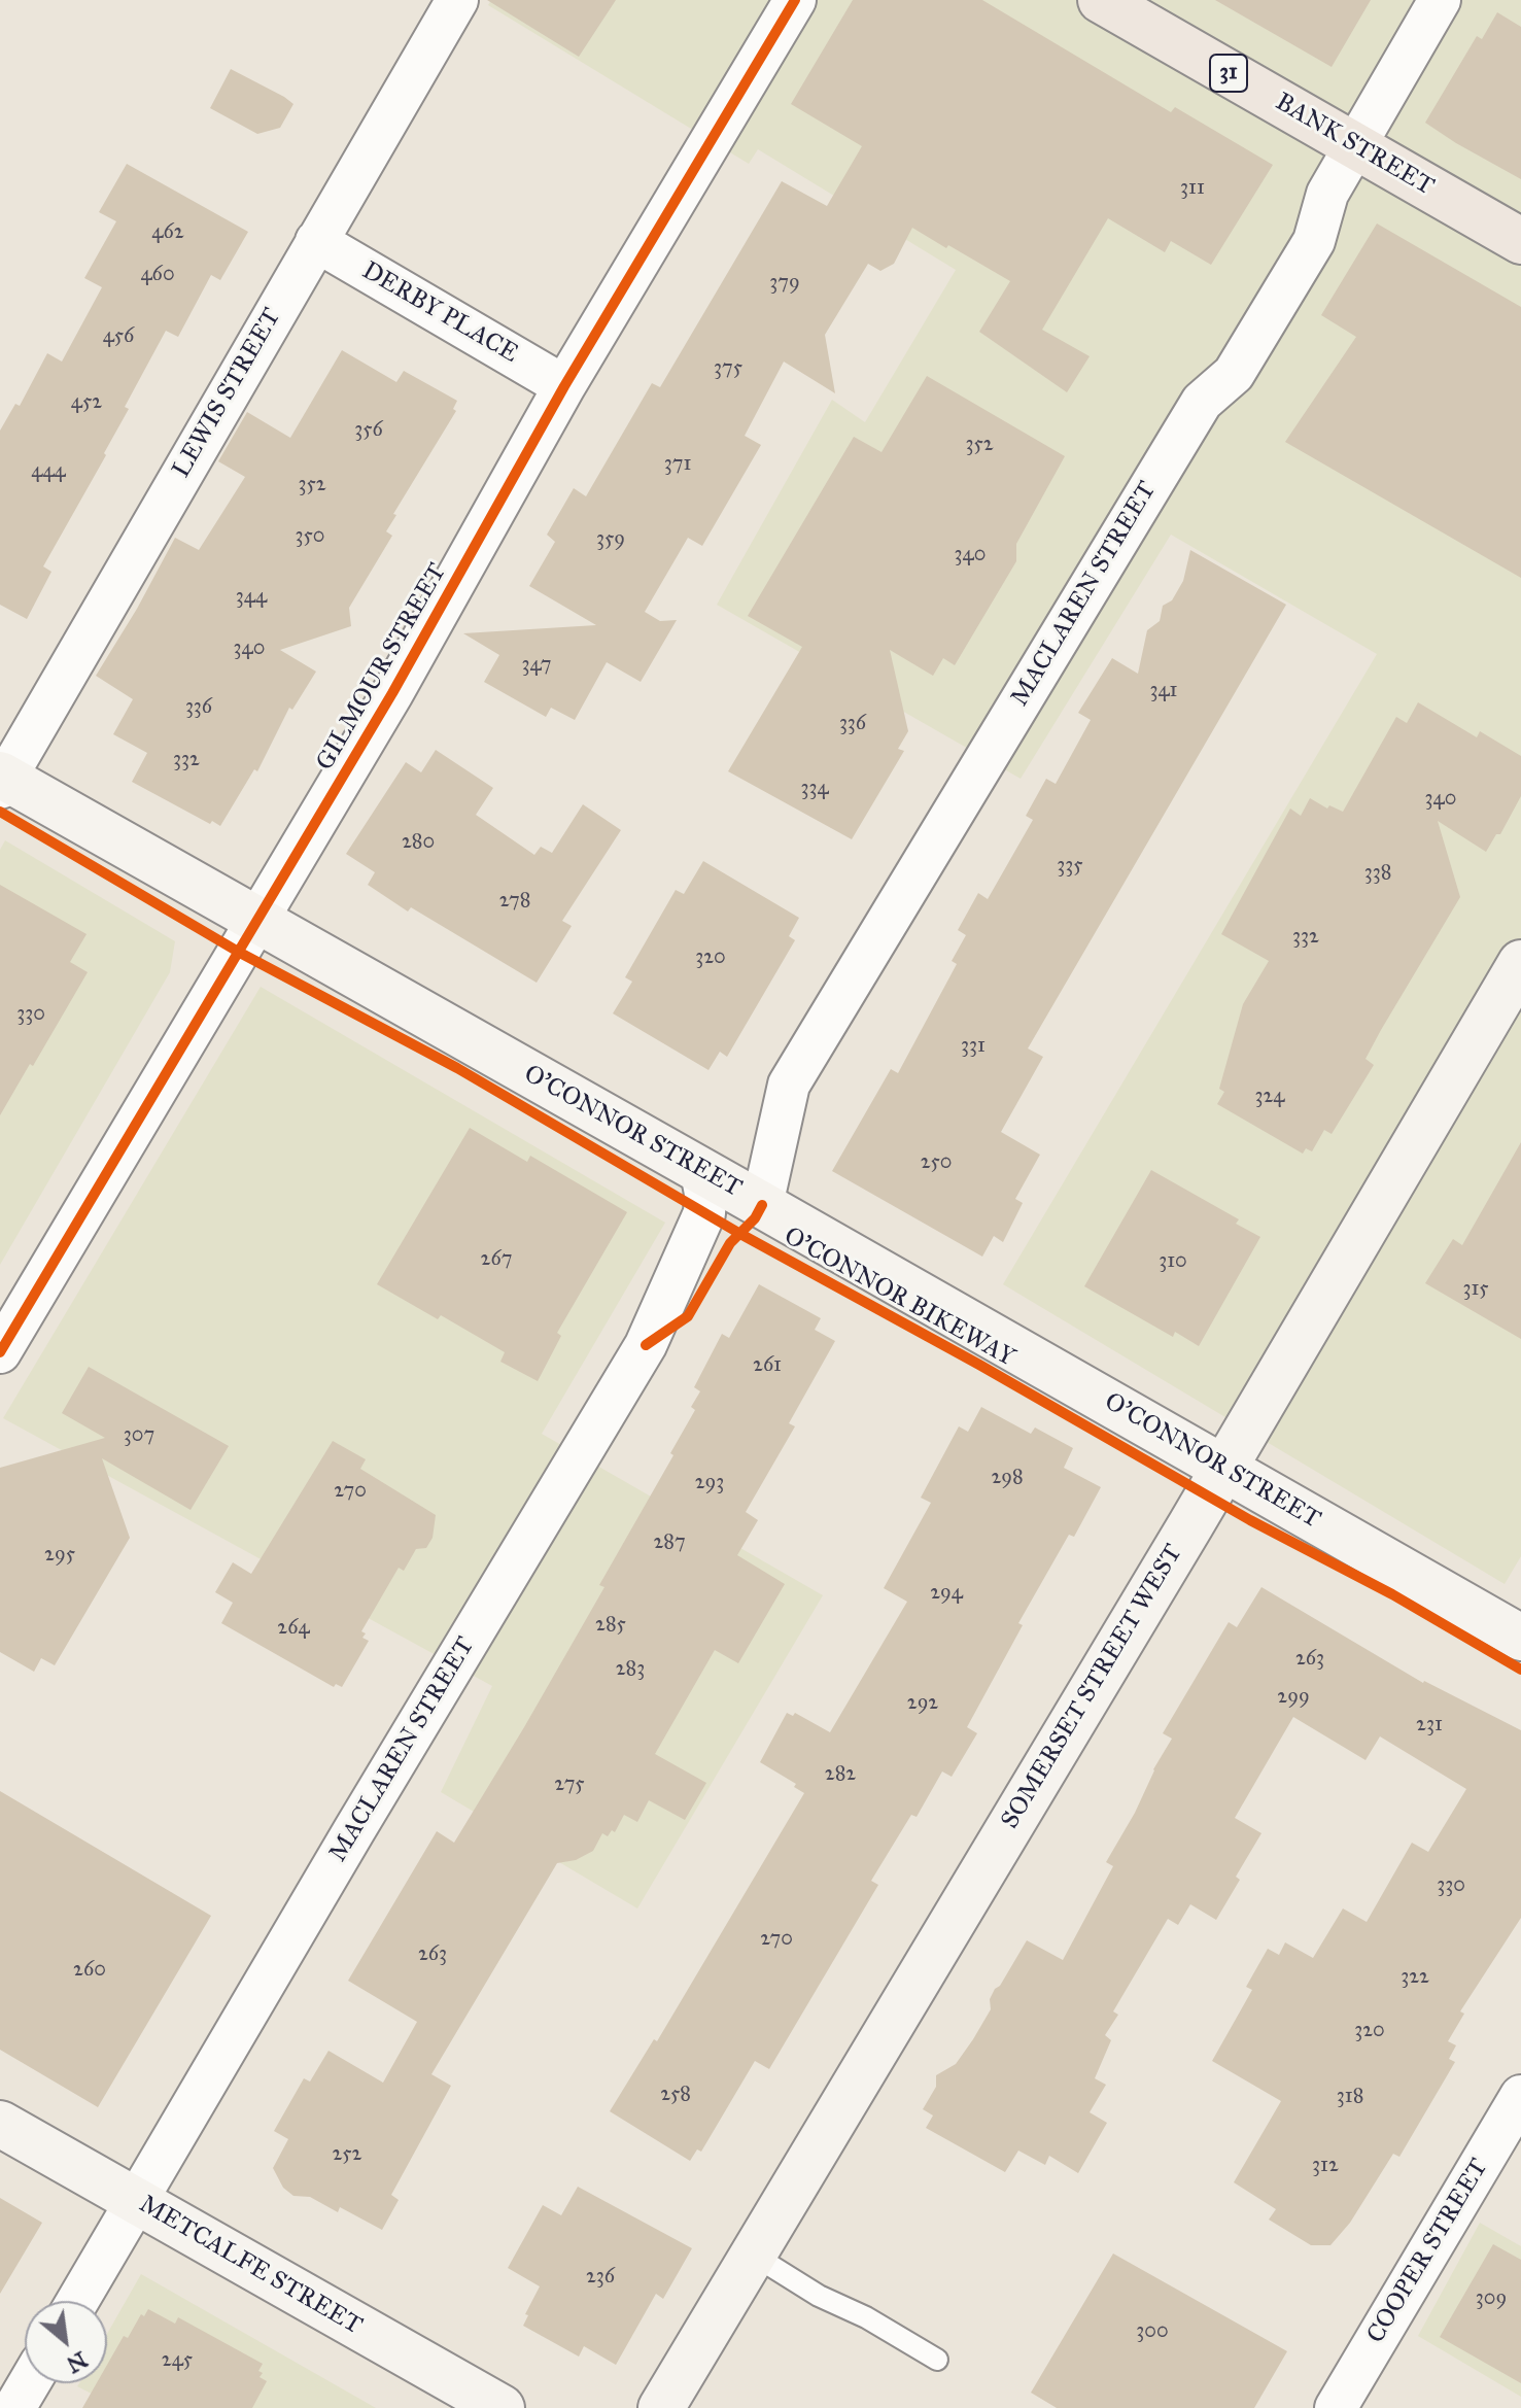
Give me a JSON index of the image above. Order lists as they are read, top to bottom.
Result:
{
  "streets": {
    "main road": [
      "31",
      "BANK STREET",
      "O'CONNOR STREET",
      "SOMERSET STREET WEST",
      "METCALFE STREET"
    ],
    "street": [
      "DERBY PLACE",
      "LEWIS STREET",
      "MACLAREN STREET",
      "GILMOUR STREET",
      "COOPER STREET"
    ],
    "cycle path": ["O'CONNOR BIKEWAY"]
  },
  "crossings": [
    ["BANK STREET", "MACLAREN STREET"],
    ["DERBY PLACE", "LEWIS STREET"],
    ["DERBY PLACE", "GILMOUR STREET"],
    ["LEWIS STREET", "O'CONNOR STREET"],
    ["MACLAREN STREET", "O'CONNOR STREET"],
    ["MACLAREN STREET", "METCALFE STREET"],
    ["GILMOUR STREET", "O'CONNOR STREET"],
    ["O'CONNOR STREET", "SOMERSET STREET WEST"]
  ],
  "house_numbers": [
    "311",
    "462",
    "460",
    "379",
    "456",
    "375",
    "452",
    "356",
    "352",
    "371",
    "444",
    "352",
    "350",
    "359",
    "340",
    "344",
    "340",
    "347",
    "341",
    "336",
    "336",
    "332",
    "334",
    "340",
    "280",
    "335",
    "338",
    "278",
    "332",
    "320",
    "330",
    "331",
    "324",
    "250",
    "267",
    "310",
    "315",
    "261",
    "307",
    "298",
    "293",
    "270",
    "287",
    "295",
    "294",
    "285",
    "264",
    "263",
    "283",
    "299",
    "292",
    "231",
    "282",
    "275",
    "330",
    "270",
    "263",
    "260",
    "322",
    "320",
    "258",
    "318",
    "252",
    "312",
    "236",
    "309",
    "300",
    "245"
  ],
  "north": "bottom right"
}
